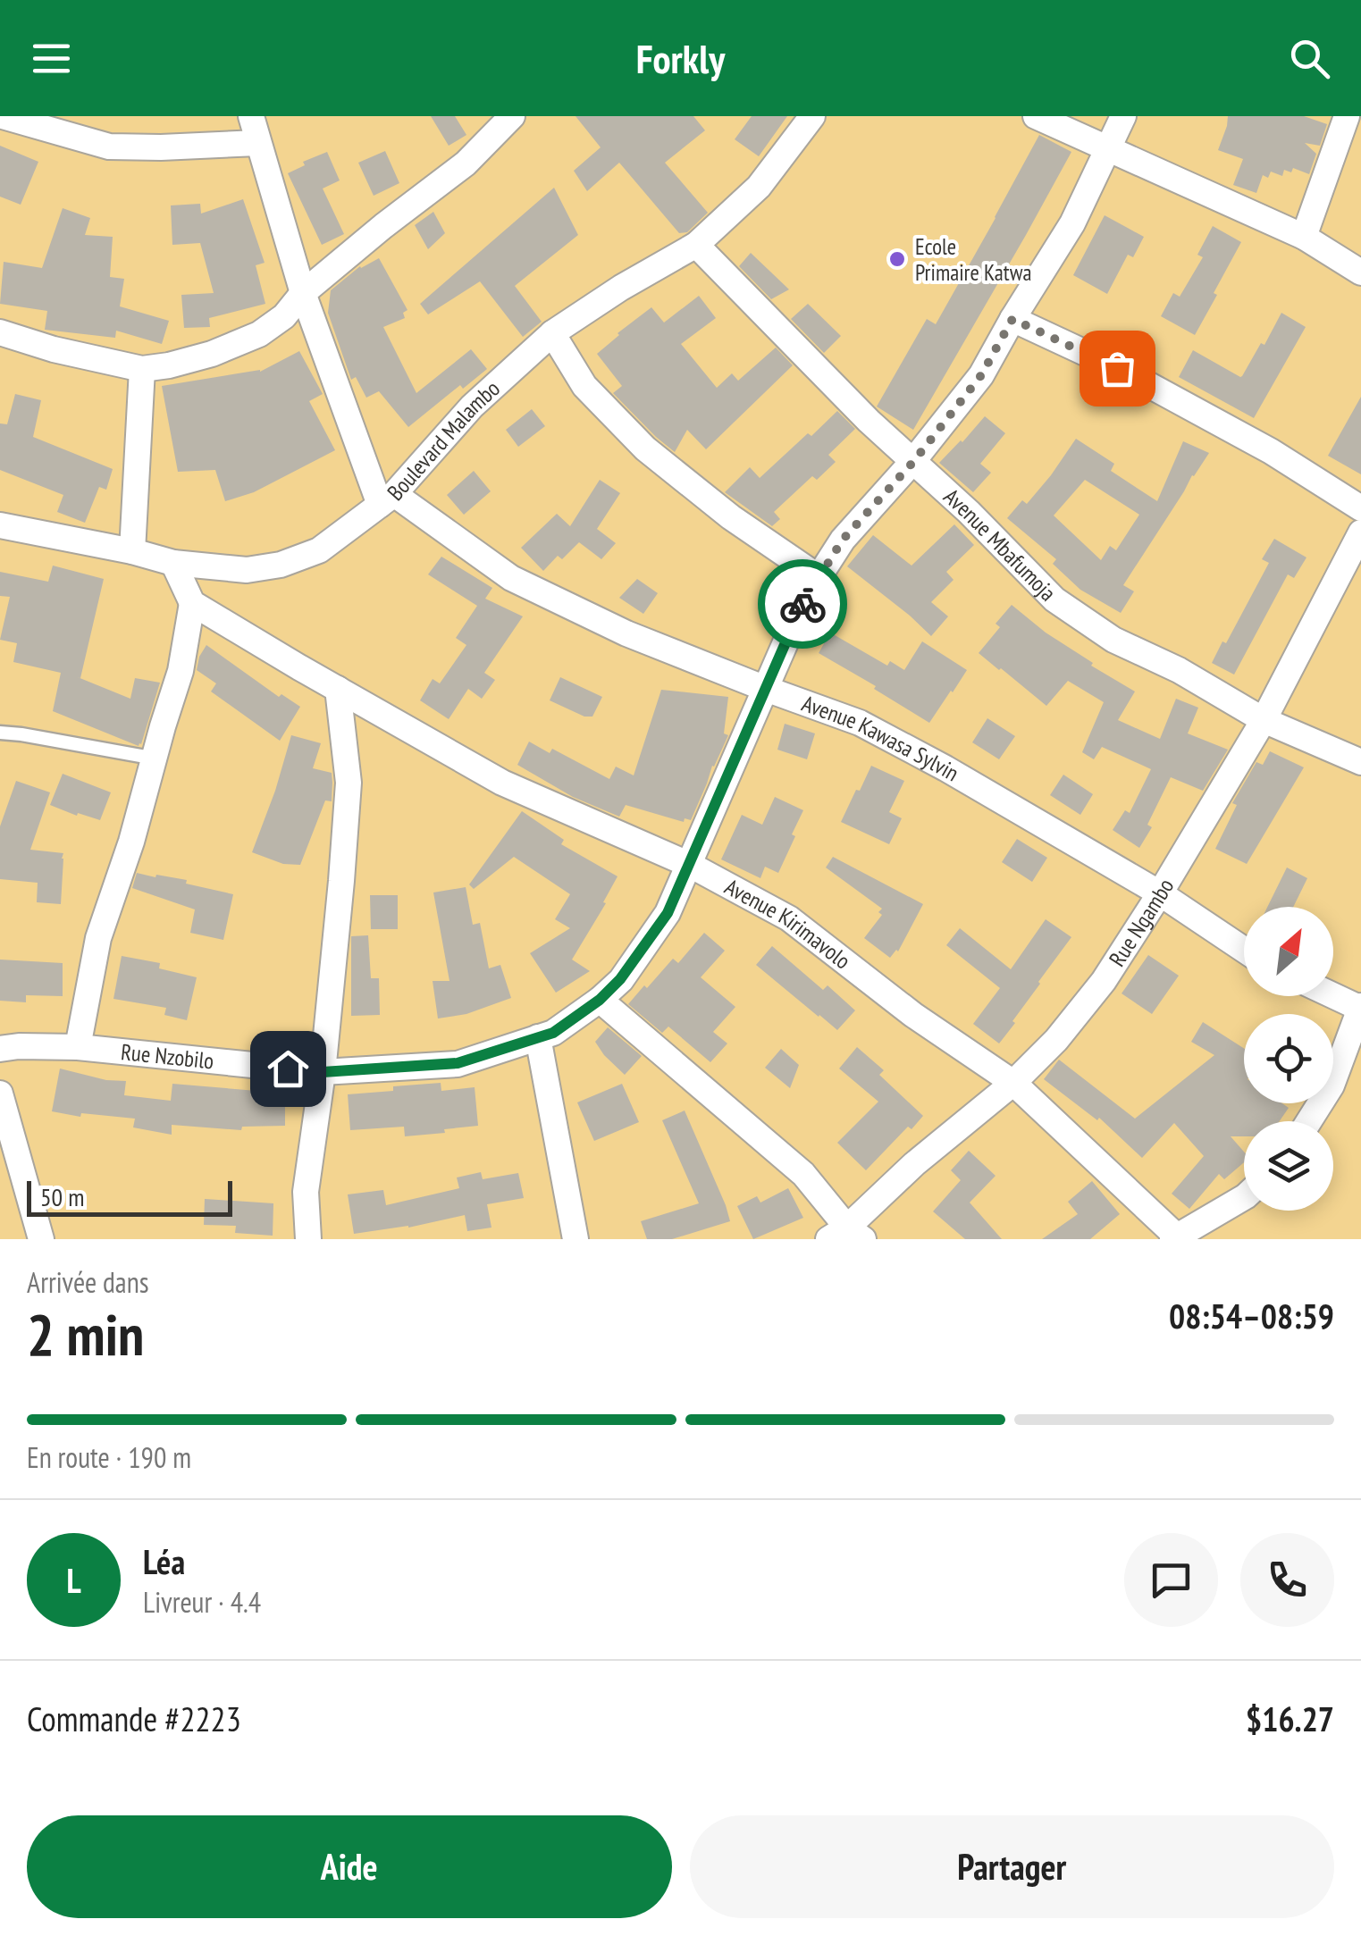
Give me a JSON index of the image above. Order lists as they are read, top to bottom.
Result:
{
  "streets": {
    "street": [
      "Boulevard Malambo",
      "Avenue Mbafumoja",
      "Avenue Kawasa Sylvin",
      "Rue Ngambo",
      "Avenue Kirimavolo",
      "Rue Nzobilo"
    ]
  },
  "crossings": [
    ["Boulevard Malambo", "Avenue Mbafumoja"],
    ["Boulevard Malambo", "Avenue Kawasa Sylvin"],
    ["Avenue Mbafumoja", "Rue Ngambo"],
    ["Avenue Mbafumoja", "Rue Nzobilo"],
    ["Avenue Kawasa Sylvin", "Rue Ngambo"],
    ["Avenue Kawasa Sylvin", "Rue Nzobilo"],
    ["Rue Ngambo", "Avenue Kirimavolo"],
    ["Avenue Kirimavolo", "Rue Nzobilo"]
  ],
  "places": ["Ecole Primaire Katwa"],
  "scale_bar": "50 m",
  "north": "top right",
  "page": {
    "header": "Forkly",
    "scale": "50 m",
    "heading": ["2 min", "Arrivée dans", "08:54–08:59"],
    "panel": [
      "Léa",
      "Livreur · 4.4",
      "Commande #2223",
      "$16.27"
    ],
    "bar": "En route · 190 m",
    "round": "L",
    "buttons": ["Aide", "Partager"]
  }
}
